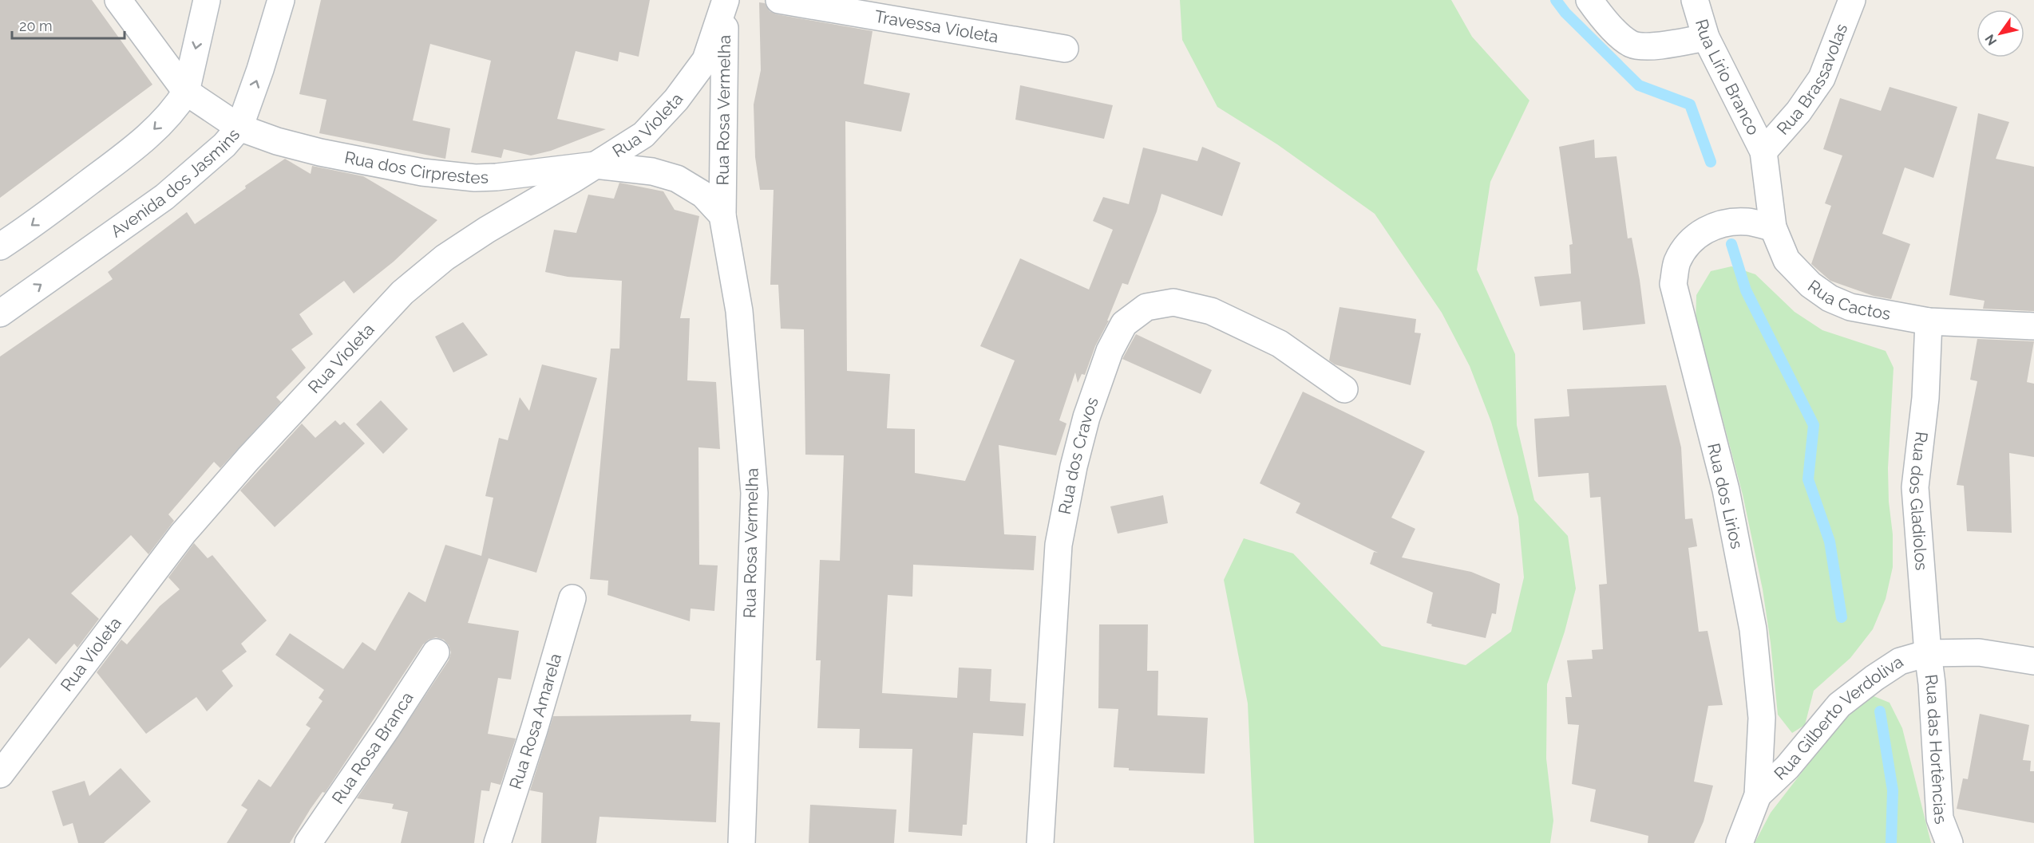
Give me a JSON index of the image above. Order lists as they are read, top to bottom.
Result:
{
  "streets": {
    "street": [
      "Travessa Violeta",
      "Rua Lírio Branco",
      "Rua Brassavolas",
      "Rua Rosa Vermelha",
      "Rua Violeta",
      "Rua dos Cirprestes",
      "Avenida dos Jasmins",
      "Rua Cactos",
      "Rua dos Cravos",
      "Rua dos Lirios",
      "Rua dos Gladiolos",
      "Rua Gilberto Verdoliva",
      "Rua Rosa Amarela",
      "Rua Rosa Branca",
      "Rua das Hortências"
    ]
  },
  "crossings": [
    ["Rua Lírio Branco", "Rua Brassavolas"],
    ["Rua Lírio Branco", "Rua Cactos"],
    ["Rua Brassavolas", "Rua Cactos"],
    ["Rua Rosa Vermelha", "Rua Violeta"],
    ["Rua Rosa Vermelha", "Rua dos Cirprestes"],
    ["Rua Violeta", "Rua dos Cirprestes"],
    ["Rua dos Cirprestes", "Avenida dos Jasmins"],
    ["Rua Cactos", "Rua dos Lirios"],
    ["Rua Cactos", "Rua dos Gladiolos"],
    ["Rua dos Lirios", "Rua Gilberto Verdoliva"],
    ["Rua dos Gladiolos", "Rua Gilberto Verdoliva"],
    ["Rua dos Gladiolos", "Rua das Hortências"],
    ["Rua Gilberto Verdoliva", "Rua das Hortências"]
  ],
  "scale_bar": "20 m",
  "north": "bottom left"
}
